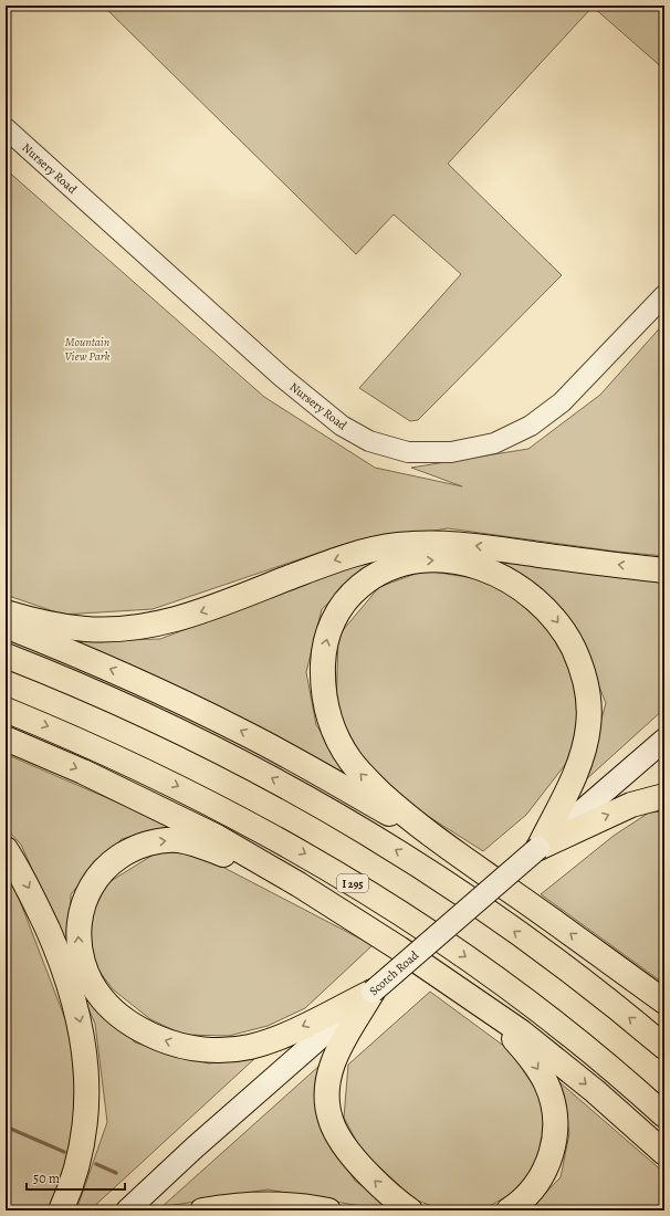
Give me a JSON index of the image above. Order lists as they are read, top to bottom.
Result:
{
  "streets": {
    "highway": ["I 295"],
    "main road": ["Scotch Road"],
    "street": ["Nursery Road"]
  },
  "parks": ["Mountain View Park"],
  "scale_bar": "50 m"
}
